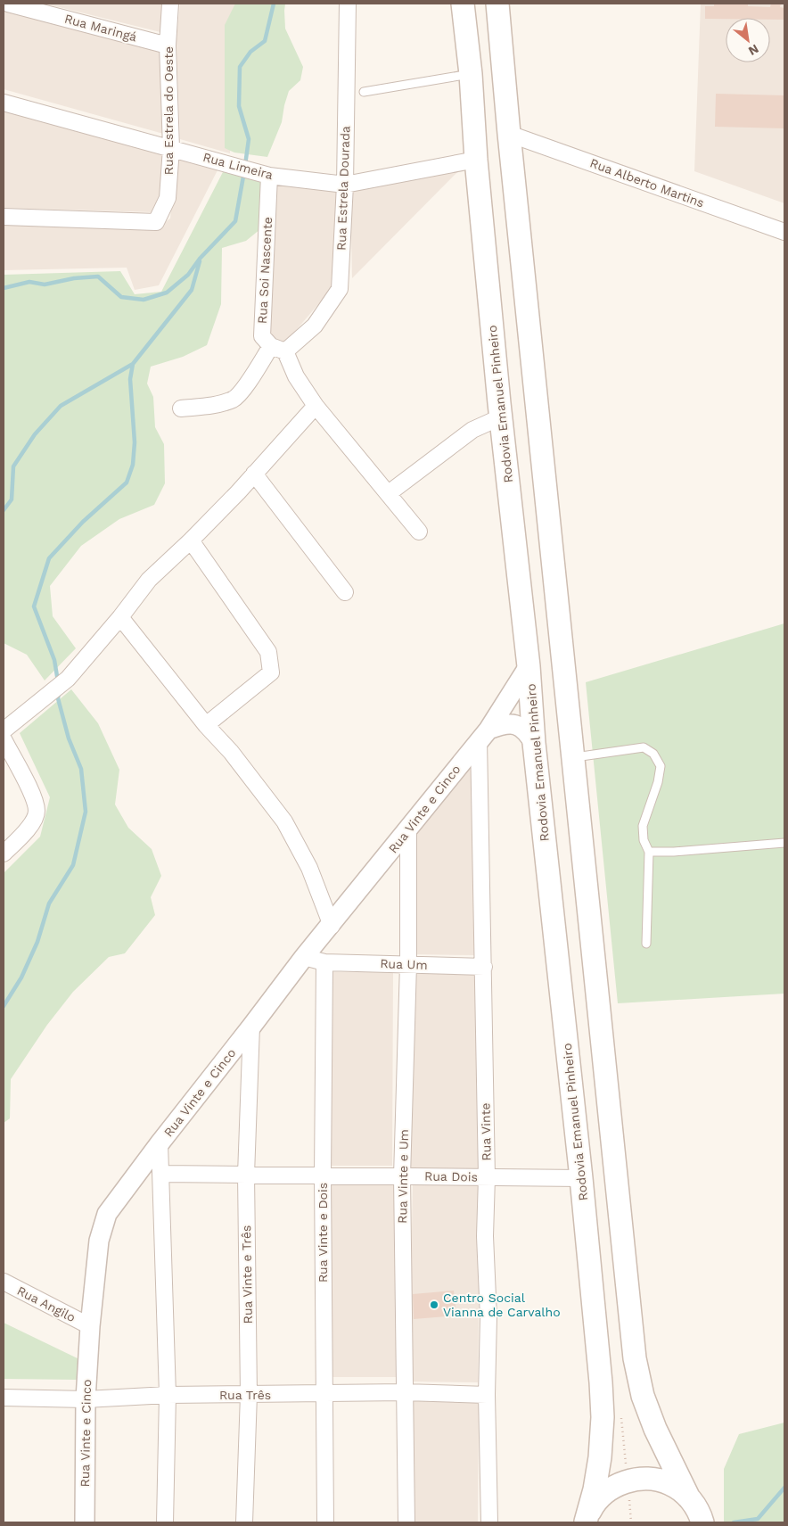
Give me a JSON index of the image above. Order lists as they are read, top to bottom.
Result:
{
  "streets": {
    "main road": ["Rodovia Emanuel Pinheiro"],
    "street": [
      "Rua Maringá",
      "Rua Estrela do Oeste",
      "Rua Limeira",
      "Rua Alberto Martins",
      "Rua Estrela Dourada",
      "Rua Soi Nascente",
      "Rua Vinte e Cinco",
      "Rua Um",
      "Rua Vinte",
      "Rua Vinte e Um",
      "Rua Dois",
      "Rua Vinte e Dois",
      "Rua Vinte e Três",
      "Rua Angilo",
      "Rua Três"
    ]
  },
  "crossings": [
    ["Rua Maringá", "Rua Estrela do Oeste"],
    ["Rua Estrela do Oeste", "Rua Limeira"],
    ["Rua Limeira", "Rua Estrela Dourada"],
    ["Rua Limeira", "Rua Soi Nascente"],
    ["Rua Limeira", "Rodovia Emanuel Pinheiro"],
    ["Rua Estrela Dourada", "Rua Soi Nascente"],
    ["Rodovia Emanuel Pinheiro", "Rua Vinte e Cinco"],
    ["Rodovia Emanuel Pinheiro", "Rua Dois"],
    ["Rua Vinte e Cinco", "Rua Vinte"],
    ["Rua Vinte e Cinco", "Rua Vinte e Um"],
    ["Rua Vinte e Cinco", "Rua Vinte e Três"],
    ["Rua Vinte e Cinco", "Rua Angilo"],
    ["Rua Vinte e Cinco", "Rua Três"],
    ["Rua Um", "Rua Vinte"],
    ["Rua Um", "Rua Vinte e Um"],
    ["Rua Um", "Rua Vinte e Dois"],
    ["Rua Vinte", "Rua Dois"],
    ["Rua Vinte", "Rua Três"],
    ["Rua Vinte e Um", "Rua Dois"],
    ["Rua Vinte e Um", "Rua Três"],
    ["Rua Dois", "Rua Vinte e Dois"],
    ["Rua Dois", "Rua Vinte e Três"],
    ["Rua Vinte e Dois", "Rua Três"],
    ["Rua Vinte e Três", "Rua Três"]
  ],
  "places": ["Centro Social Vianna de Carvalho"],
  "north": "bottom right"
}
